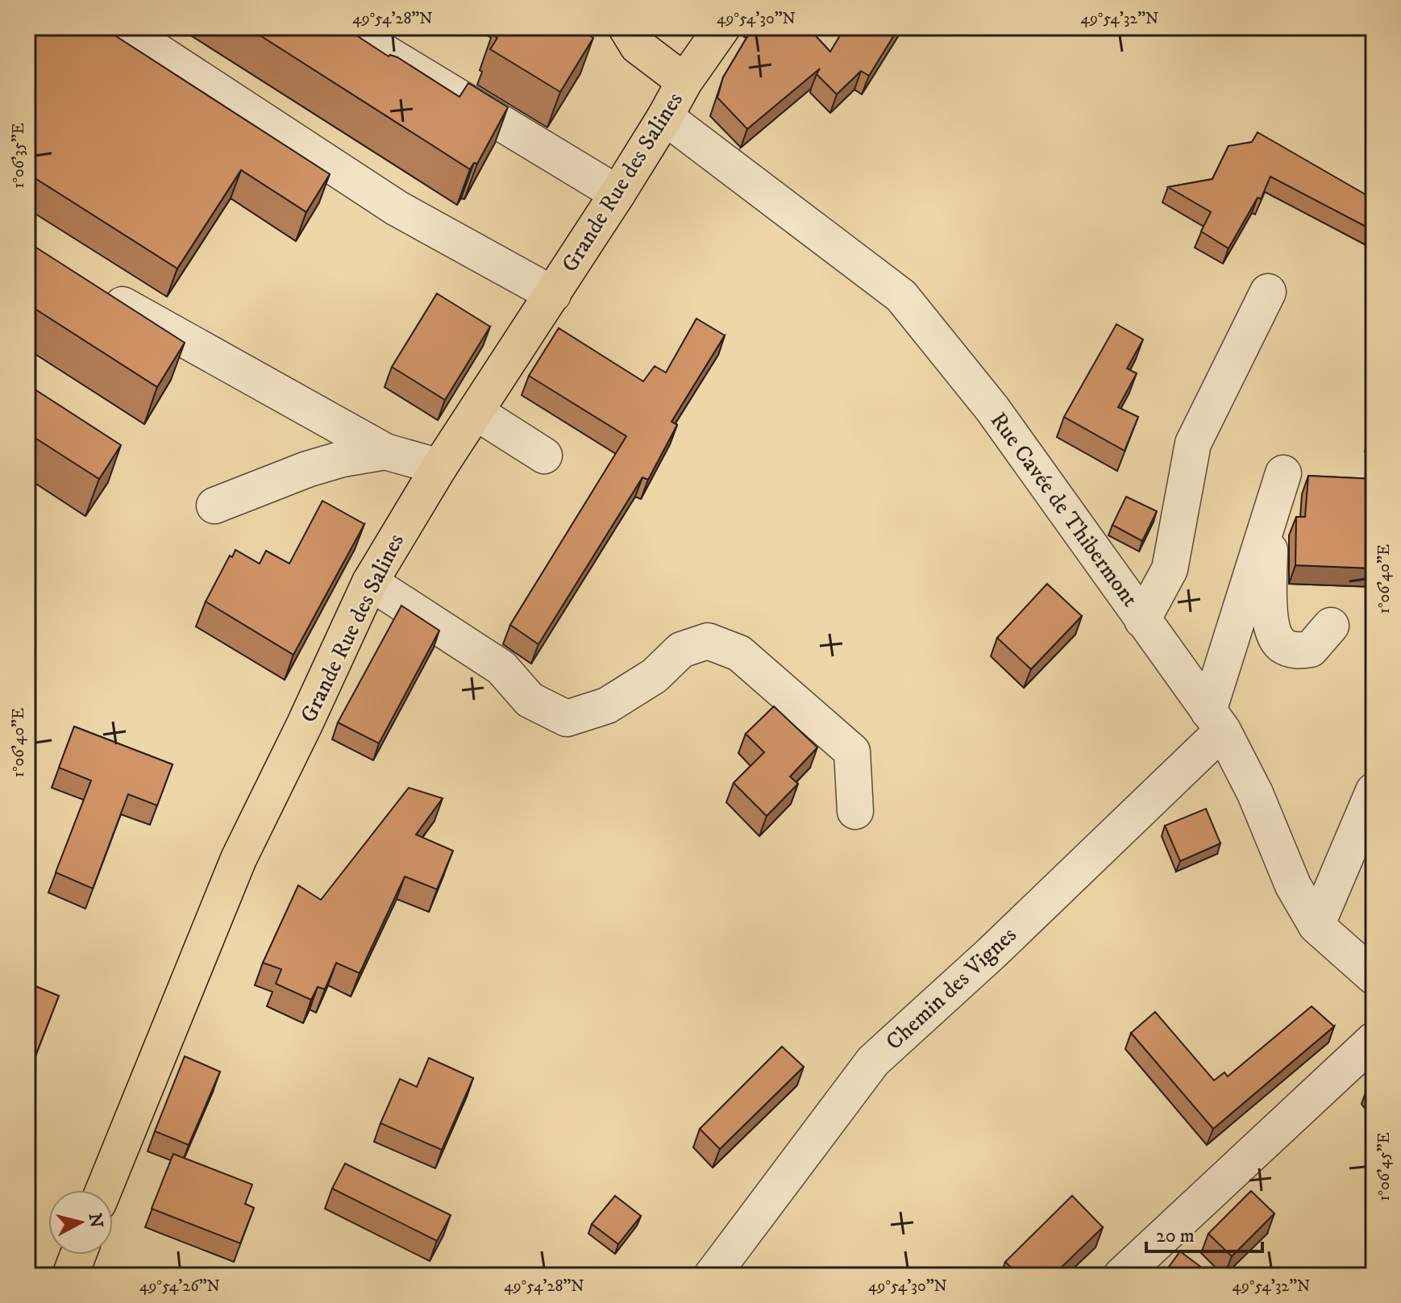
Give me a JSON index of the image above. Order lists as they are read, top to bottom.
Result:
{
  "streets": {
    "main road": ["Grande Rue des Salines"],
    "street": ["Rue Cavée de Thibermont", "Chemin des Vignes"]
  },
  "crossings": [
    ["Grande Rue des Salines", "Rue Cavée de Thibermont"],
    ["Rue Cavée de Thibermont", "Chemin des Vignes"]
  ],
  "scale_bar": "20 m",
  "north": "right",
  "coordinates": [
    "49°54'28\"N",
    "49°54'30\"N",
    "49°54'32\"N",
    "1°06'35\"E",
    "1°06'40\"E",
    "1°06'45\"E",
    "49°54'26\"N"
  ]
}
